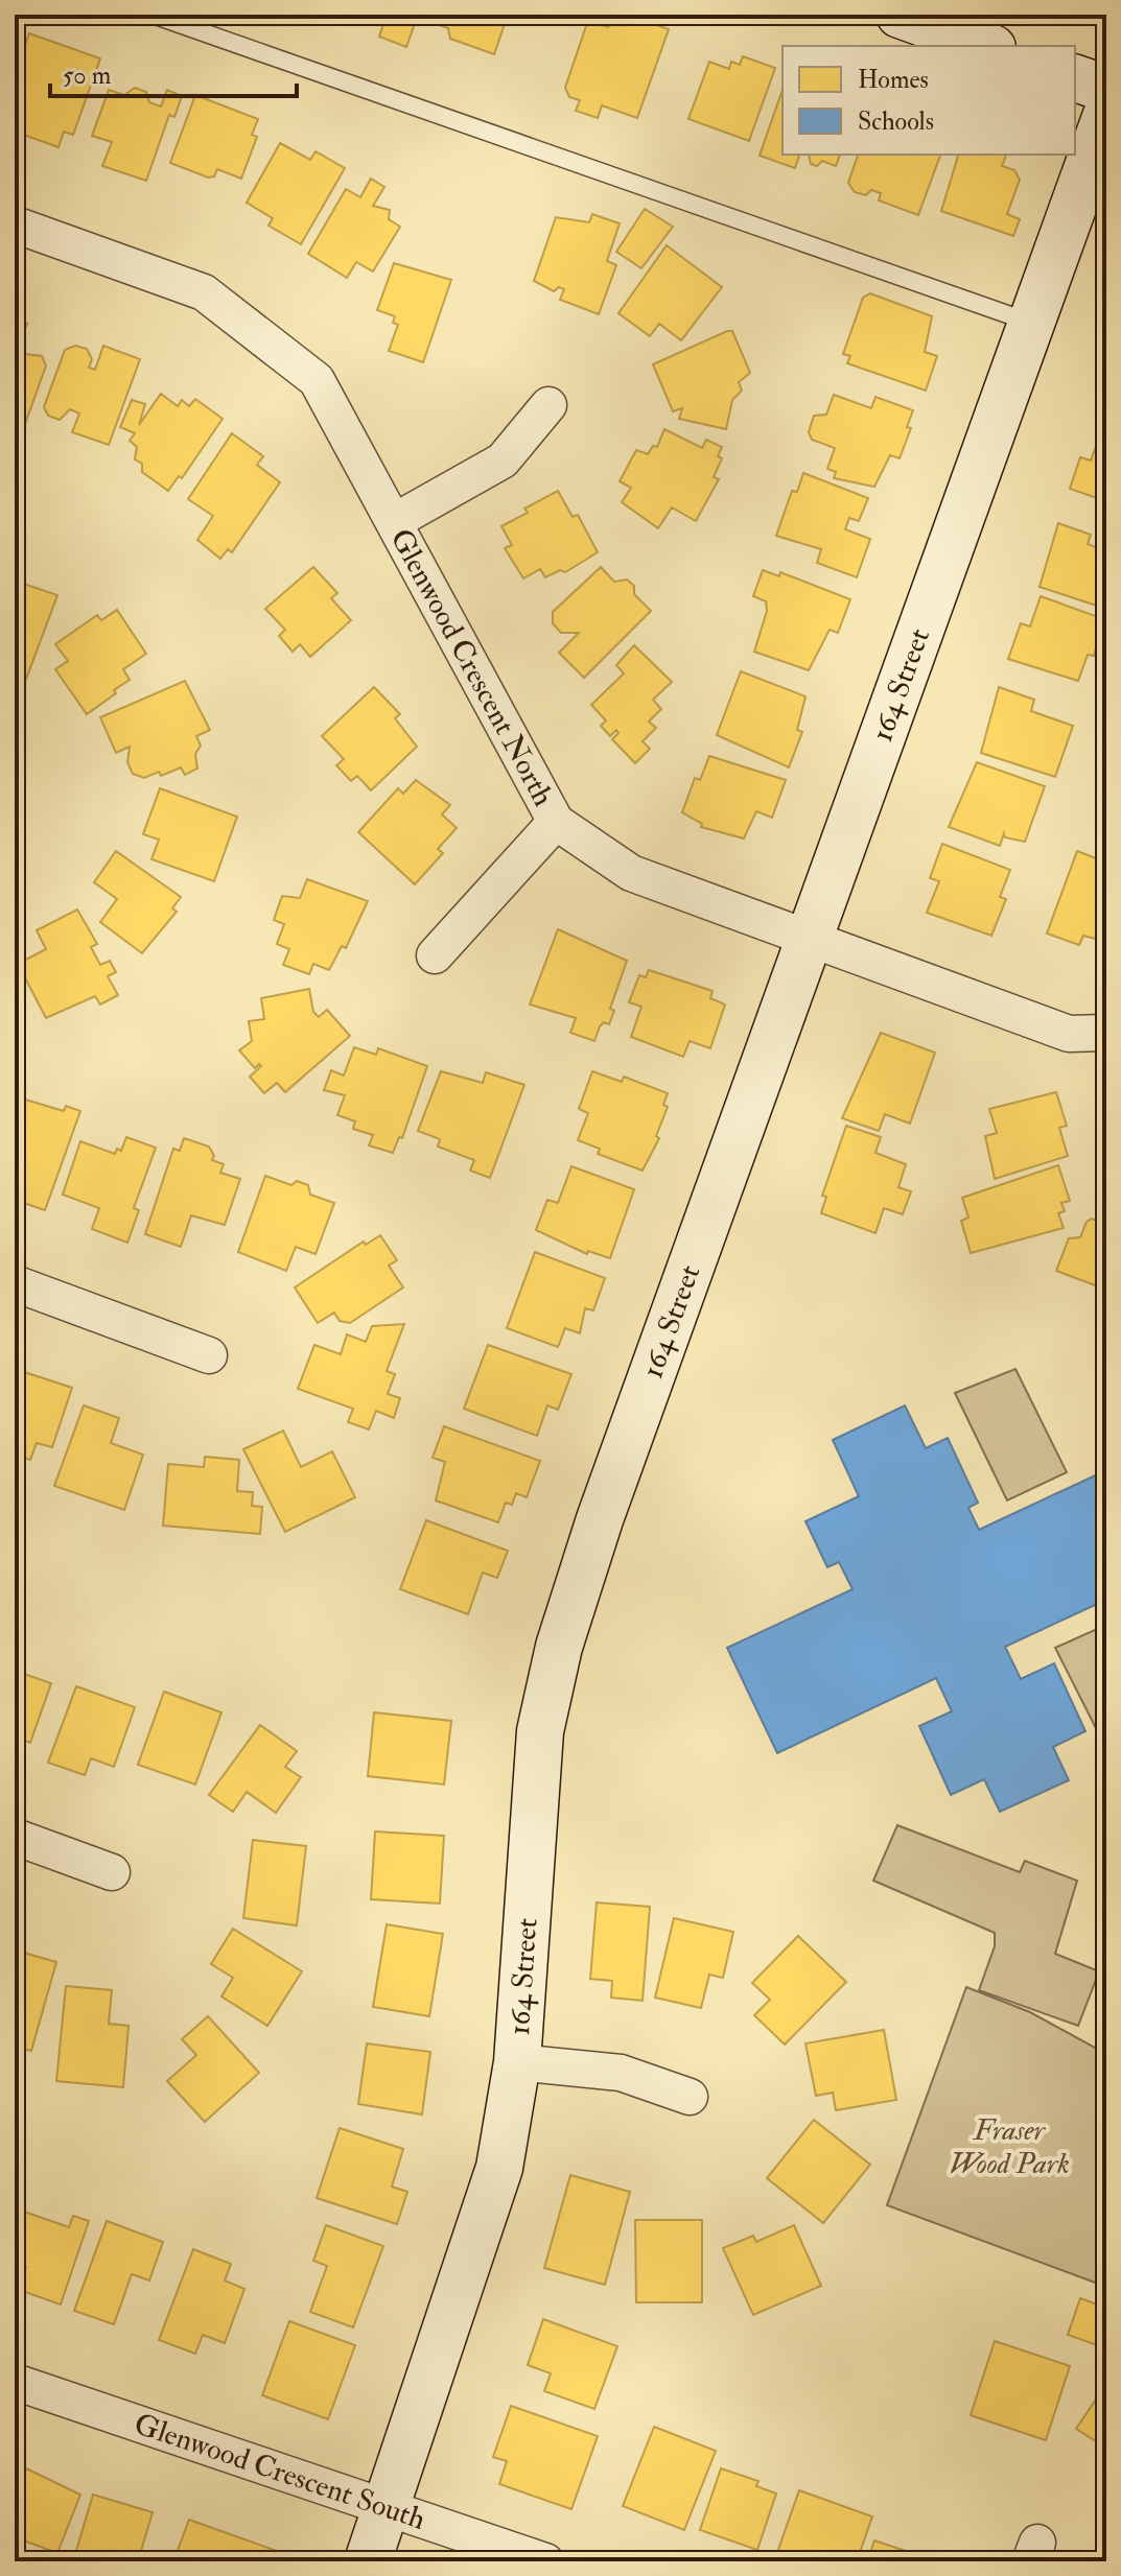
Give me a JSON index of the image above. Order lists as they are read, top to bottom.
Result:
{
  "streets": {
    "street": ["Glenwood Crescent North", "164 Street", "Glenwood Crescent South"]
  },
  "crossings": [
    ["Glenwood Crescent North", "164 Street"],
    ["164 Street", "Glenwood Crescent South"]
  ],
  "parks": ["Fraser Wood Park"],
  "legend": ["Homes", "Schools"],
  "scale_bar": "50 m"
}
